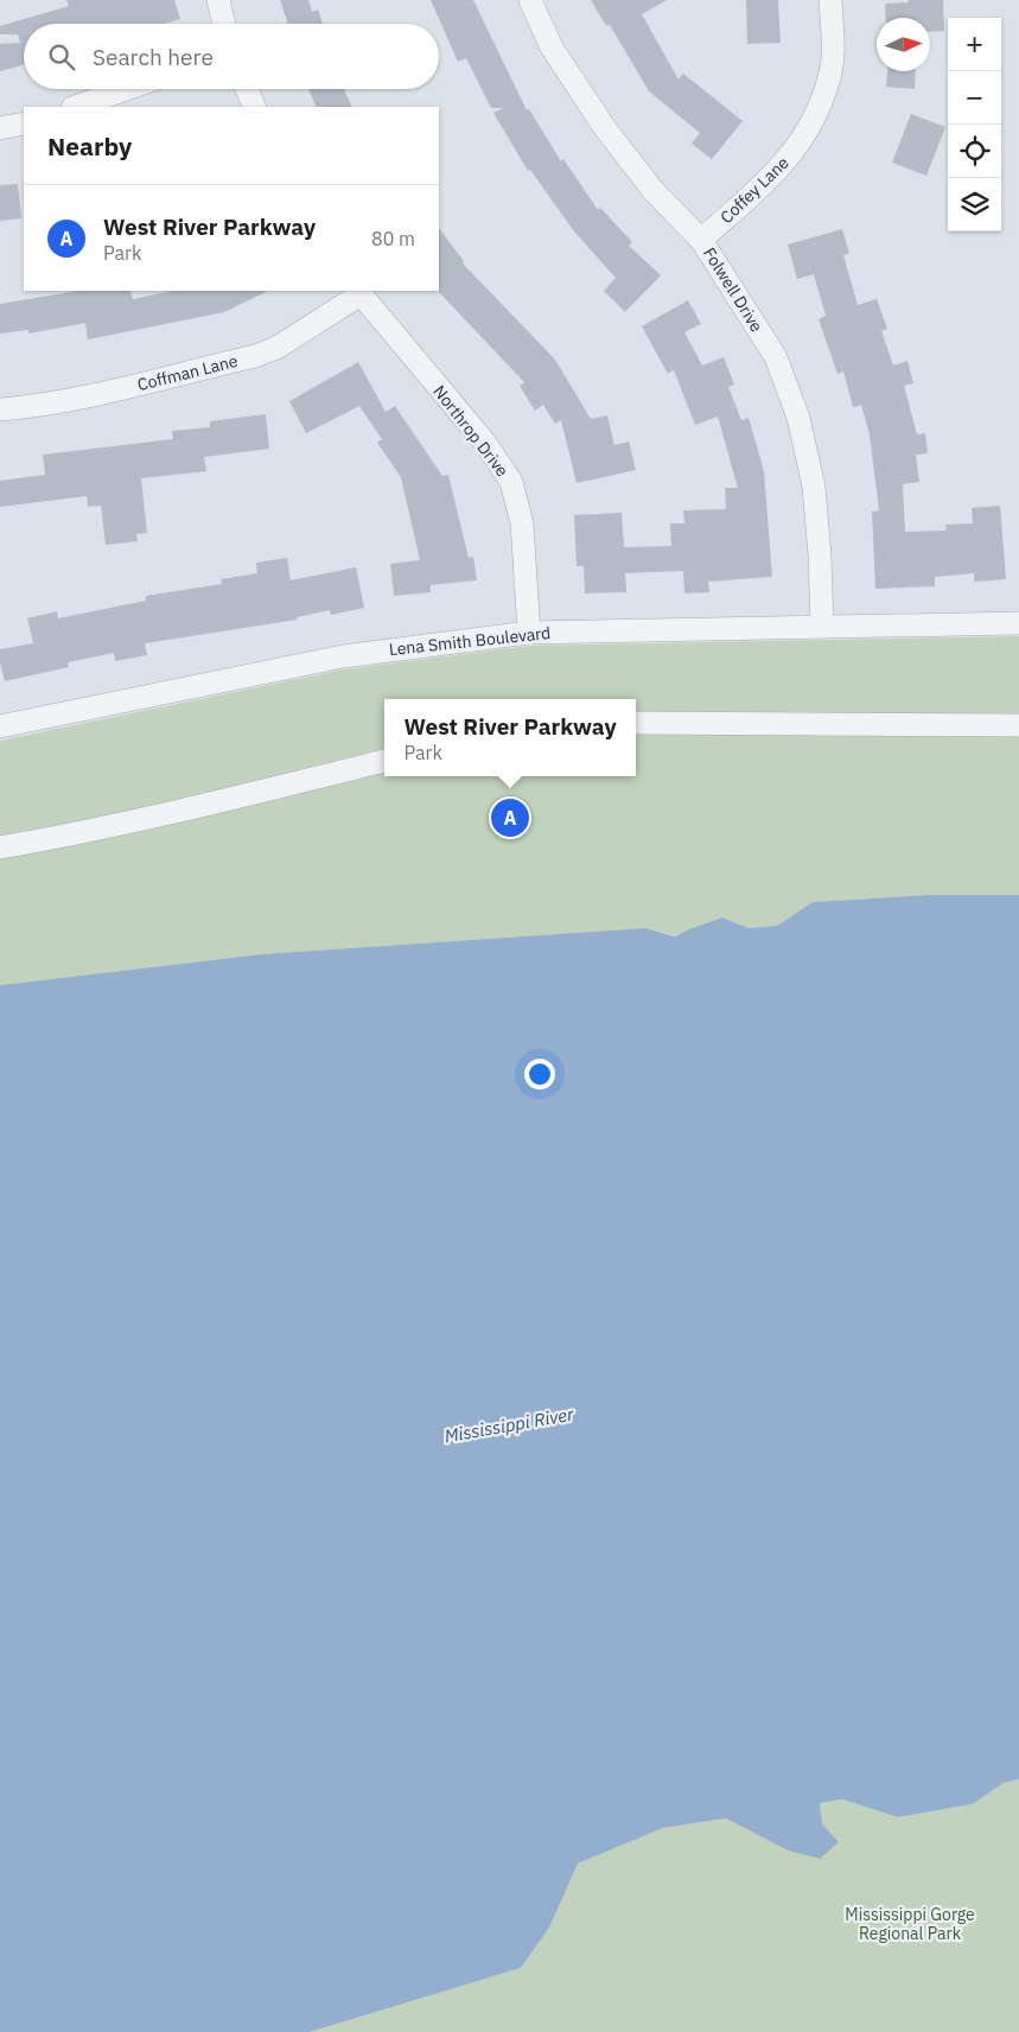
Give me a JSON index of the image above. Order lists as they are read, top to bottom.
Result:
{
  "streets": {
    "street": [
      "Coffey Lane",
      "Folwell Drive",
      "Coffman Lane",
      "Northrop Drive",
      "Lena Smith Boulevard"
    ]
  },
  "crossings": [
    ["Coffey Lane", "Folwell Drive"],
    ["Folwell Drive", "Lena Smith Boulevard"],
    ["Coffman Lane", "Northrop Drive"],
    ["Northrop Drive", "Lena Smith Boulevard"]
  ],
  "water": ["Mississippi River"],
  "parks": ["Mississippi Gorge Regional Park"],
  "north": "right",
  "page": {
    "map_buttons": ["+", "−"],
    "search": "Search here",
    "heading": "Nearby",
    "list": [
      {
        "mark": "A",
        "name": "West River Parkway",
        "note": "Park",
        "value": "80 m"
      }
    ],
    "popup": ["West River Parkway", "Park"],
    "pins": "A"
  }
}
